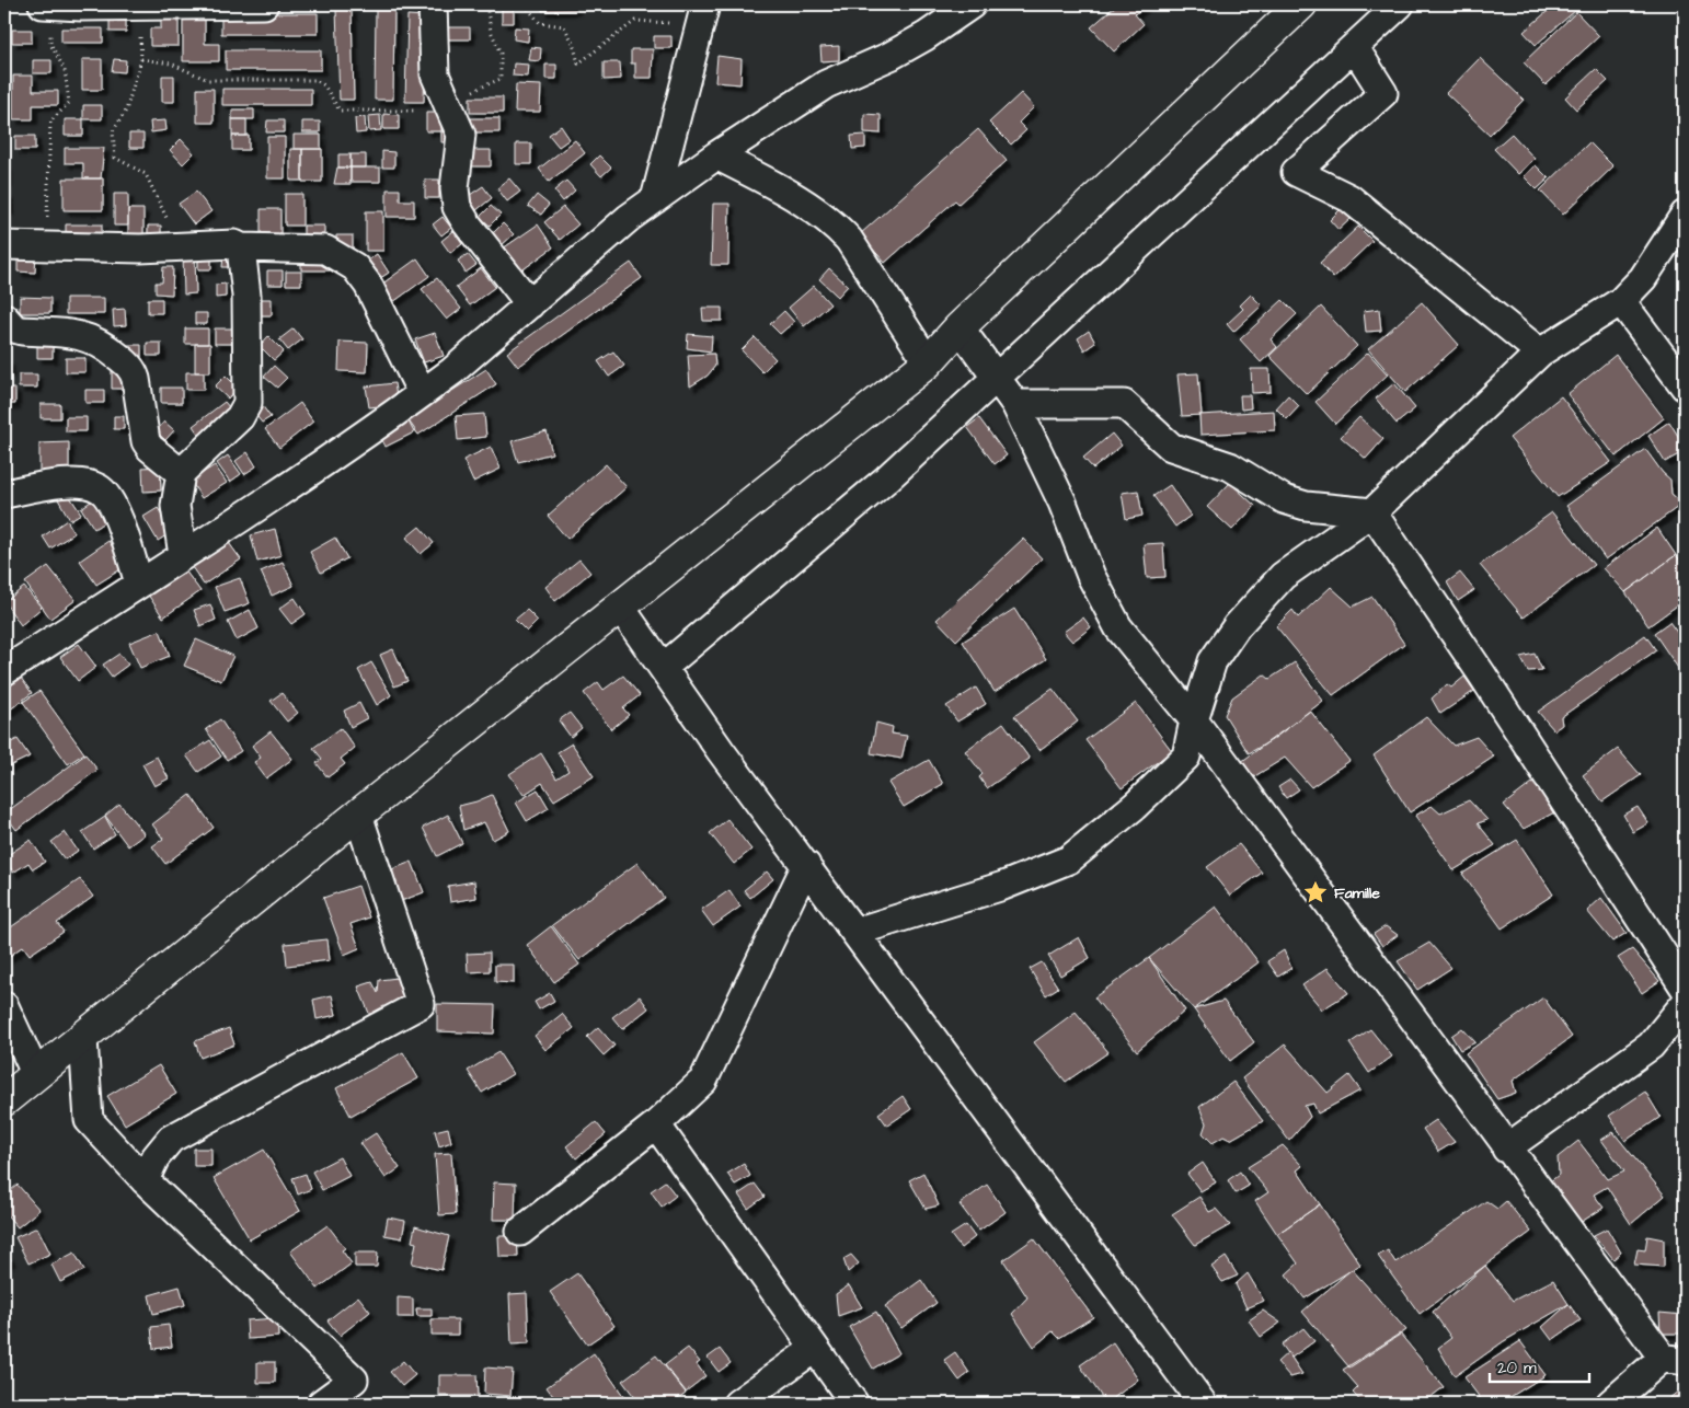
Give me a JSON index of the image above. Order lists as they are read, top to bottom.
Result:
{
  "places": {
    "place": ["Famille"]
  },
  "scale_bar": "20 m"
}
